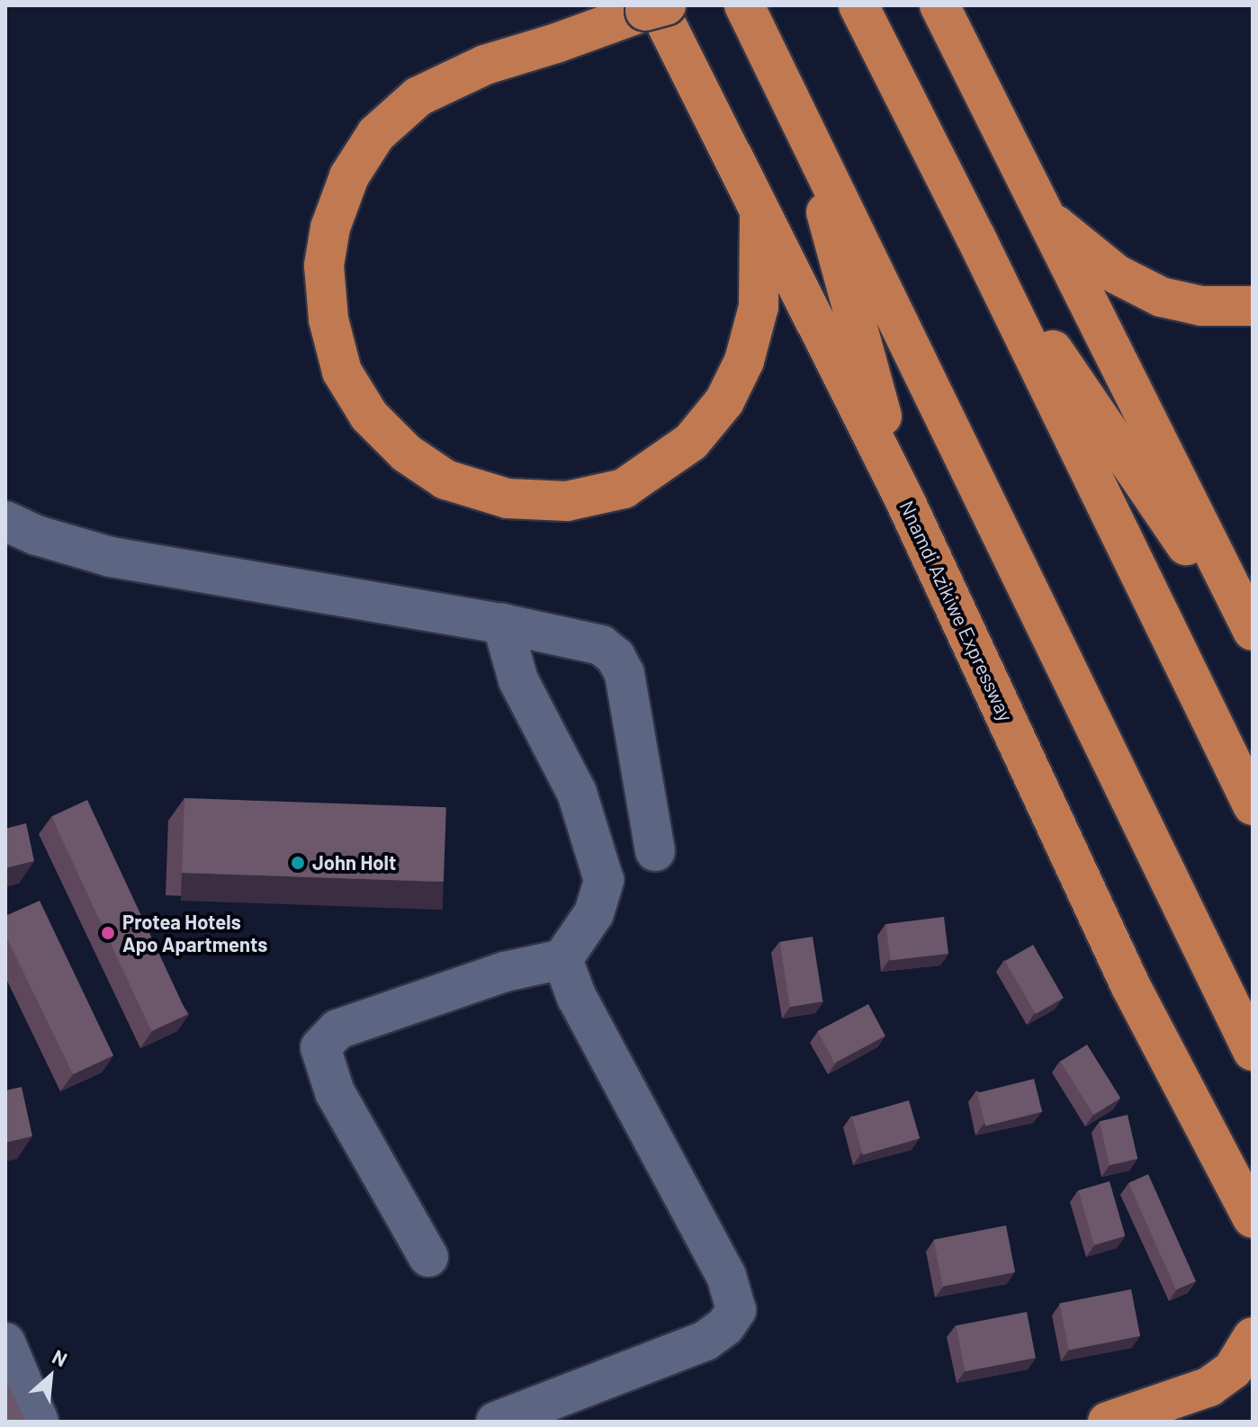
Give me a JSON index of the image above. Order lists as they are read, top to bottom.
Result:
{
  "streets": {
    "highway": ["Nnamdi Azikiwe Expressway"]
  },
  "places": ["John Holt", "Protea Hotels Apo Apartments"],
  "north": "top right"
}
